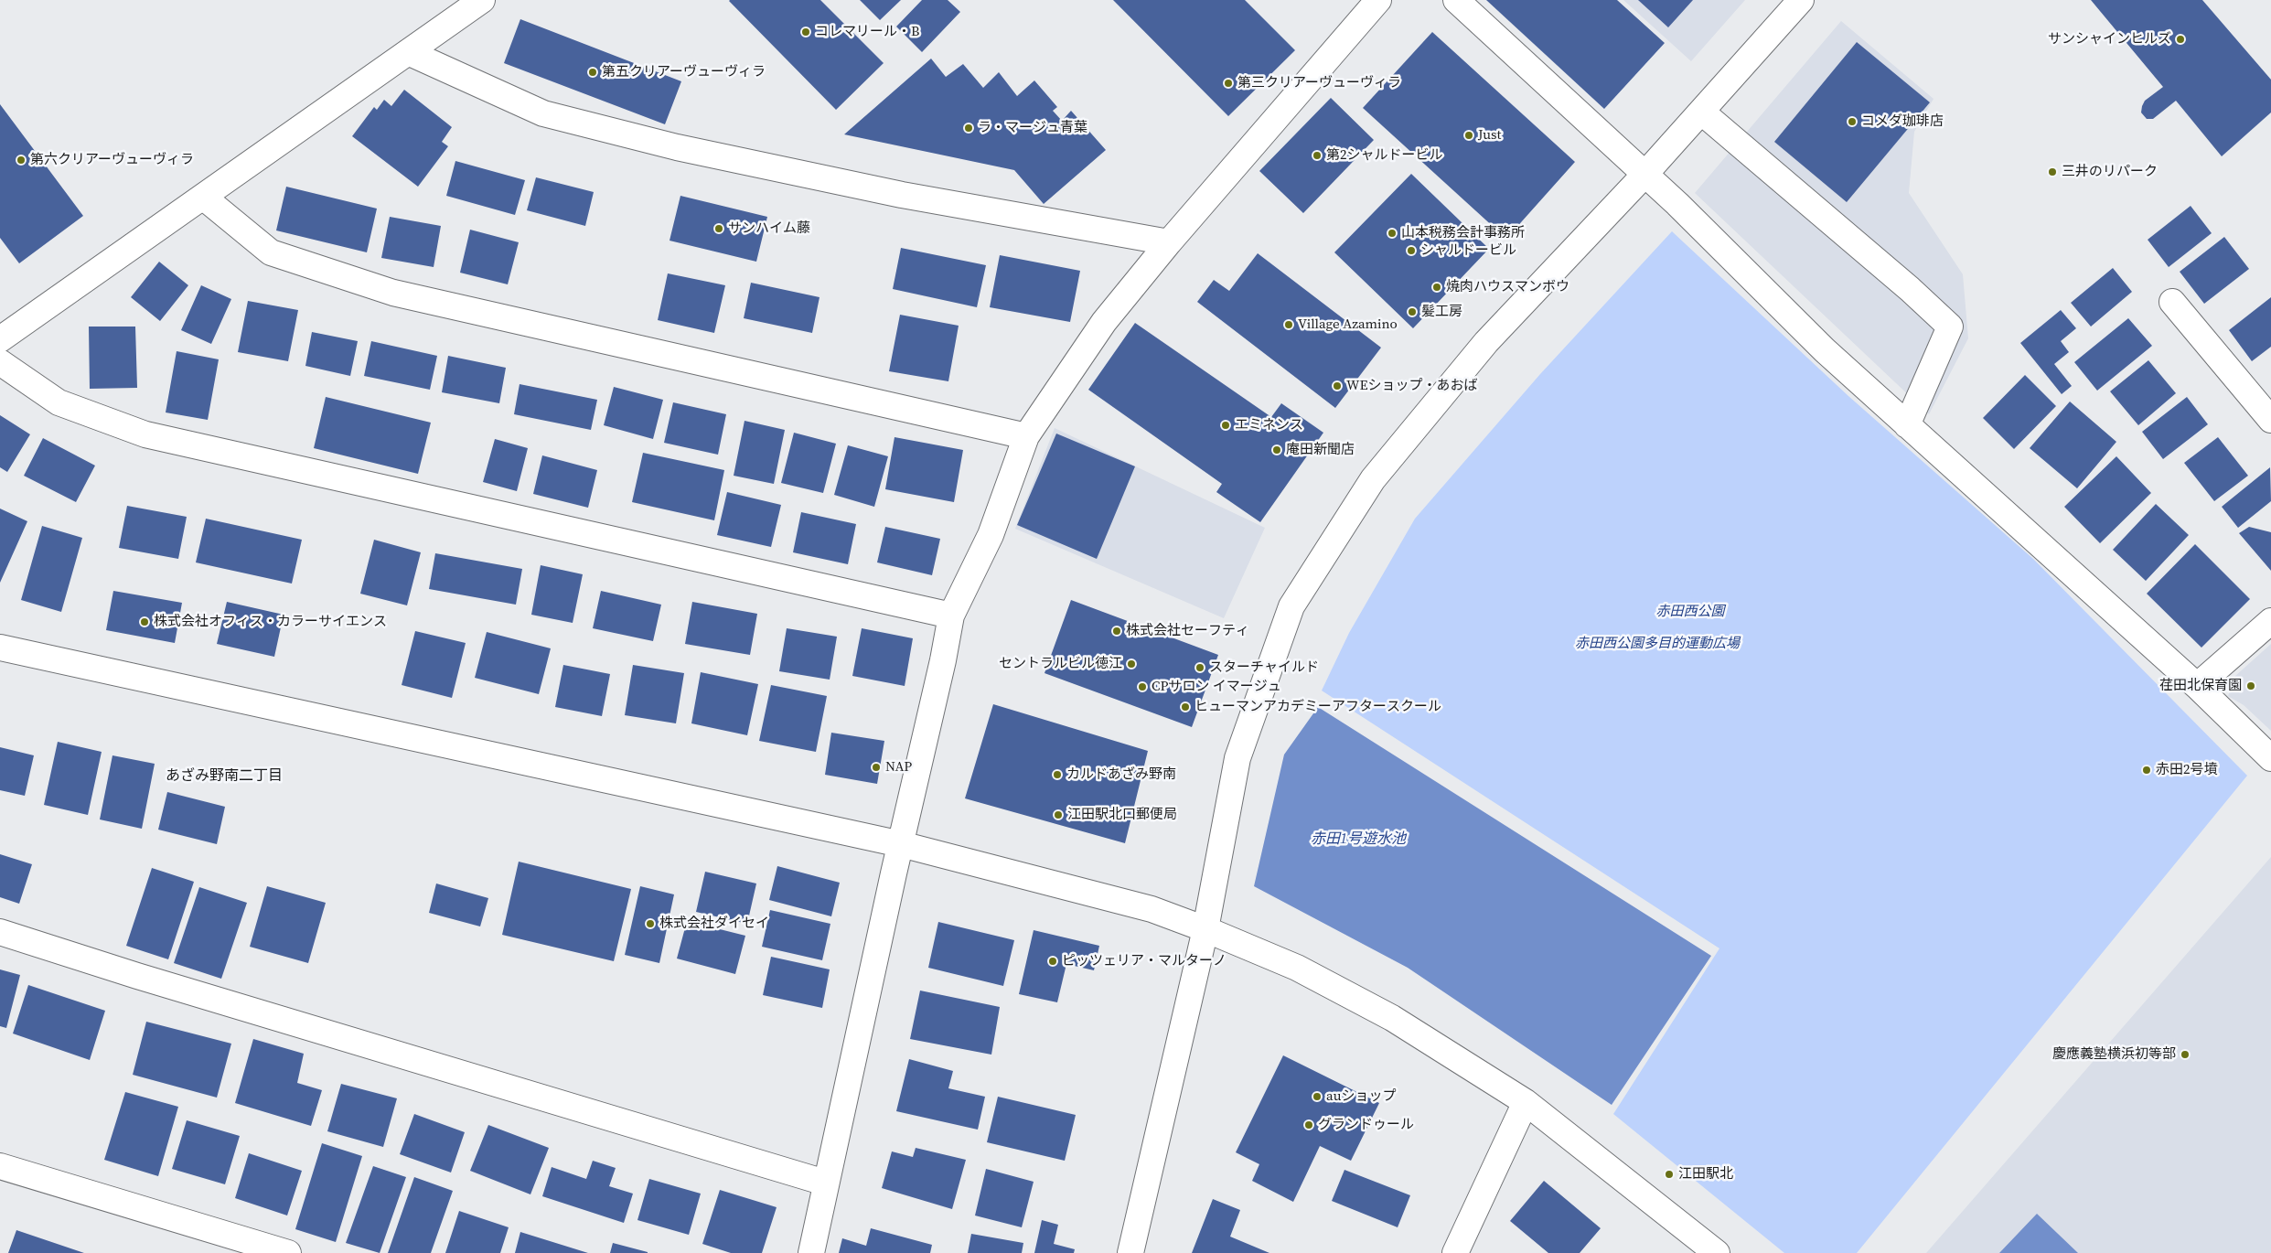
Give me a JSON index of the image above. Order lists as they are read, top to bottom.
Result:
{
  "districts": ["あざみ野南二丁目"],
  "water": ["赤田1号遊水池"],
  "parks": ["赤田西公園", "赤田西公園多目的運動広場"],
  "places": [
    "コレマリール・B",
    "サンシャインヒルズ",
    "第五クリアーヴューヴィラ",
    "第三クリアーヴューヴィラ",
    "コメダ珈琲店",
    "ラ・マージュ青葉",
    "Just",
    "第2シャルドービル",
    "第六クリアーヴューヴィラ",
    "三井のリパーク",
    "サンハイム藤",
    "山本税務会計事務所",
    "シャルドービル",
    "焼肉ハウスマンボウ",
    "髪工房",
    "Village Azamino",
    "WEショップ・あおば",
    "エミネンス",
    "庵田新聞店",
    "株式会社オフィス・カラーサイエンス",
    "株式会社セーフティ",
    "セントラルビル徳江",
    "スターチャイルド",
    "荏田北保育園",
    "CPサロン イマージュ",
    "ヒューマンアカデミーアフタースクール",
    "NAP",
    "赤田2号墳",
    "カルドあざみ野南",
    "江田駅北口郵便局",
    "株式会社ダイセイ",
    "ピッツェリア・マルターノ",
    "慶應義塾横浜初等部",
    "auショップ",
    "グランドゥール",
    "江田駅北"
  ]
}
